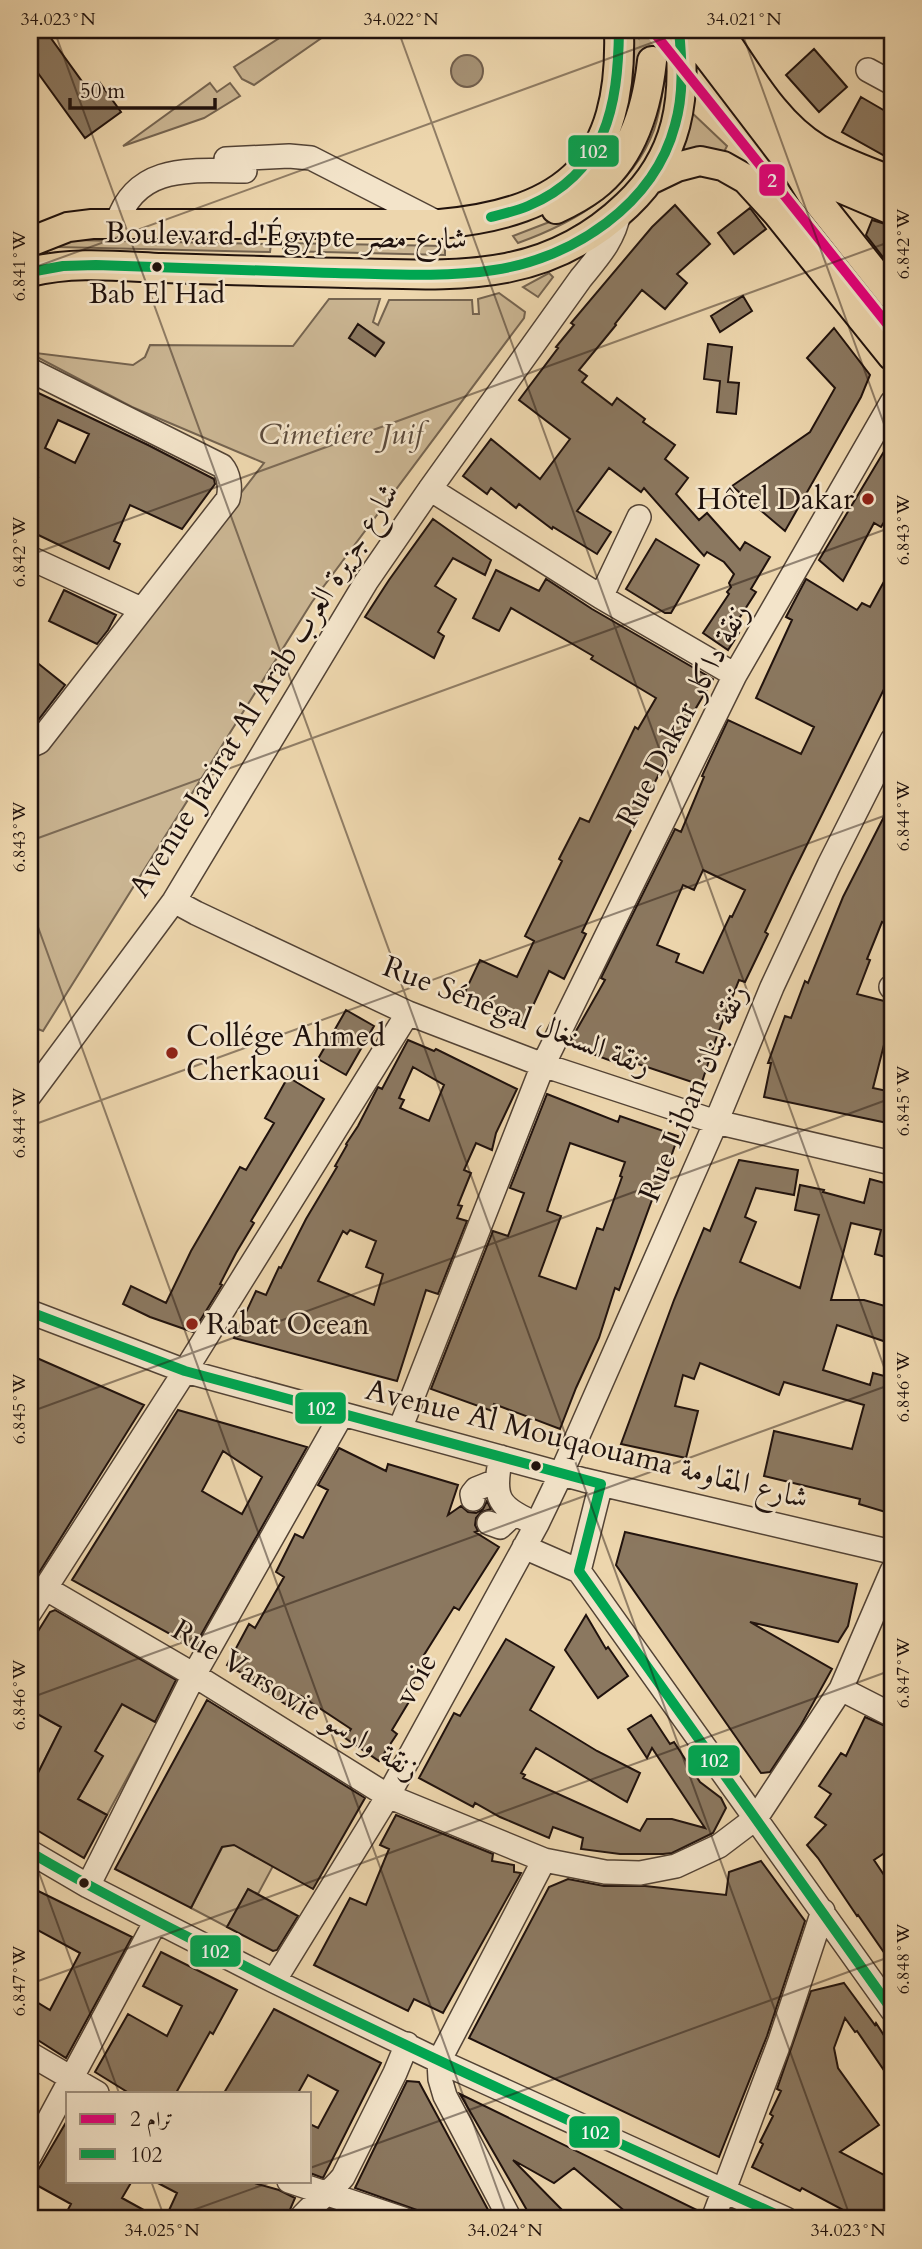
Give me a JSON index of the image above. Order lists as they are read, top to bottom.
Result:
{
  "streets": {
    "main road": ["Boulevard d'Égypte شارع مصر"],
    "street": [
      "Avenue Jazirat Al Arab شارع جزيرة العرب",
      "Rue Dakar زنقة داكار",
      "Rue Sénégal زنقة السنغال",
      "Rue Liban زنقة لبنان",
      "Avenue Al Mouqaouama شارع المقاومة",
      "voie",
      "Rue Varsovie زنقة وارسو"
    ]
  },
  "crossings": [
    ["Boulevard d'Égypte شارع مصر", "Avenue Jazirat Al Arab شارع جزيرة العرب"],
    ["Avenue Jazirat Al Arab شارع جزيرة العرب", "Rue Sénégal زنقة السنغال"],
    ["Rue Dakar زنقة داكار", "Rue Sénégal زنقة السنغال"],
    ["Rue Dakar زنقة داكار", "Avenue Al Mouqaouama شارع المقاومة"],
    ["Rue Sénégal زنقة السنغال", "Rue Liban زنقة لبنان"],
    ["Rue Liban زنقة لبنان", "Avenue Al Mouqaouama شارع المقاومة"],
    ["Rue Liban زنقة لبنان", "voie"],
    ["Avenue Al Mouqaouama شارع المقاومة", "voie"],
    ["voie", "Rue Varsovie زنقة وارسو"]
  ],
  "parks": ["Cimetiere Juif"],
  "places": [
    "Bab El Had",
    "Hôtel Dakar",
    "Collége Ahmed Cherkaoui",
    "Rabat Ocean"
  ],
  "lines": ["tram line 2", "transit line 102"],
  "legend": ["ترام 2", "102"],
  "scale_bar": "50 m",
  "coordinates": [
    "34.023°N",
    "34.022°N",
    "34.021°N",
    "6.842°W",
    "6.841°W",
    "6.843°W",
    "6.844°W",
    "6.845°W",
    "6.846°W",
    "6.847°W",
    "6.848°W",
    "34.025°N",
    "34.024°N"
  ]
}
